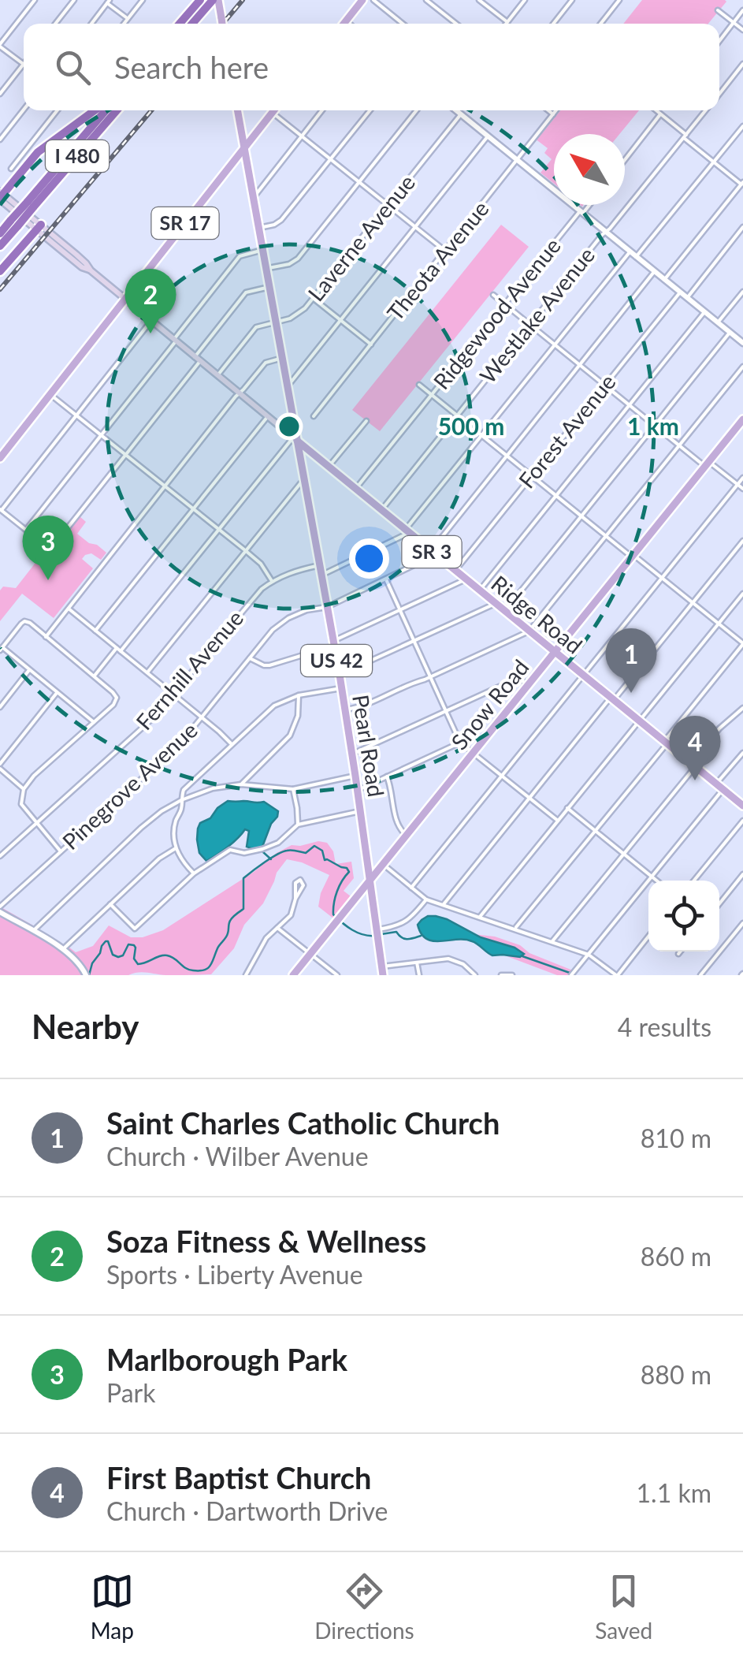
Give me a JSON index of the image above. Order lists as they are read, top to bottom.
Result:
{
  "streets": {
    "highway": ["I 480"],
    "main road": [
      "SR 17",
      "SR 3",
      "Ridge Road",
      "US 42",
      "Snow Road",
      "Pearl Road"
    ],
    "street": [
      "Laverne Avenue",
      "Theota Avenue",
      "Ridgewood Avenue",
      "Westlake Avenue",
      "Forest Avenue",
      "Fernhill Avenue",
      "Pinegrove Avenue"
    ]
  },
  "crossings": [
    ["SR 17", "Ridge Road"],
    ["SR 17", "Pearl Road"],
    ["Laverne Avenue", "Ridge Road"],
    ["Laverne Avenue", "Pearl Road"],
    ["Ridgewood Avenue", "Ridge Road"],
    ["Westlake Avenue", "Ridge Road"],
    ["Forest Avenue", "Ridge Road"],
    ["Ridge Road", "Snow Road"],
    ["Ridge Road", "Pearl Road"],
    ["Ridge Road", "Pinegrove Avenue"],
    ["Fernhill Avenue", "Pearl Road"],
    ["Snow Road", "Pearl Road"],
    ["Pearl Road", "Pinegrove Avenue"]
  ],
  "north": "top left",
  "page": {
    "search": "Search here",
    "pins": [
      "2",
      "3",
      "1",
      "4"
    ],
    "heading": ["Nearby", "4 results"],
    "list": [
      {
        "mark": "1",
        "name": "Saint Charles Catholic Church",
        "note": "Church · Wilber Avenue",
        "value": "810 m"
      },
      {
        "mark": "2",
        "name": "Soza Fitness & Wellness",
        "note": "Sports · Liberty Avenue",
        "value": "860 m"
      },
      {
        "mark": "3",
        "name": "Marlborough Park",
        "note": "Park",
        "value": "880 m"
      },
      {
        "mark": "4",
        "name": "First Baptist Church",
        "note": "Church · Dartworth Drive",
        "value": "1.1 km"
      }
    ],
    "nav": ["Map", "Directions", "Saved"]
  },
  "rings": ["500 m", "1 km"]
}
